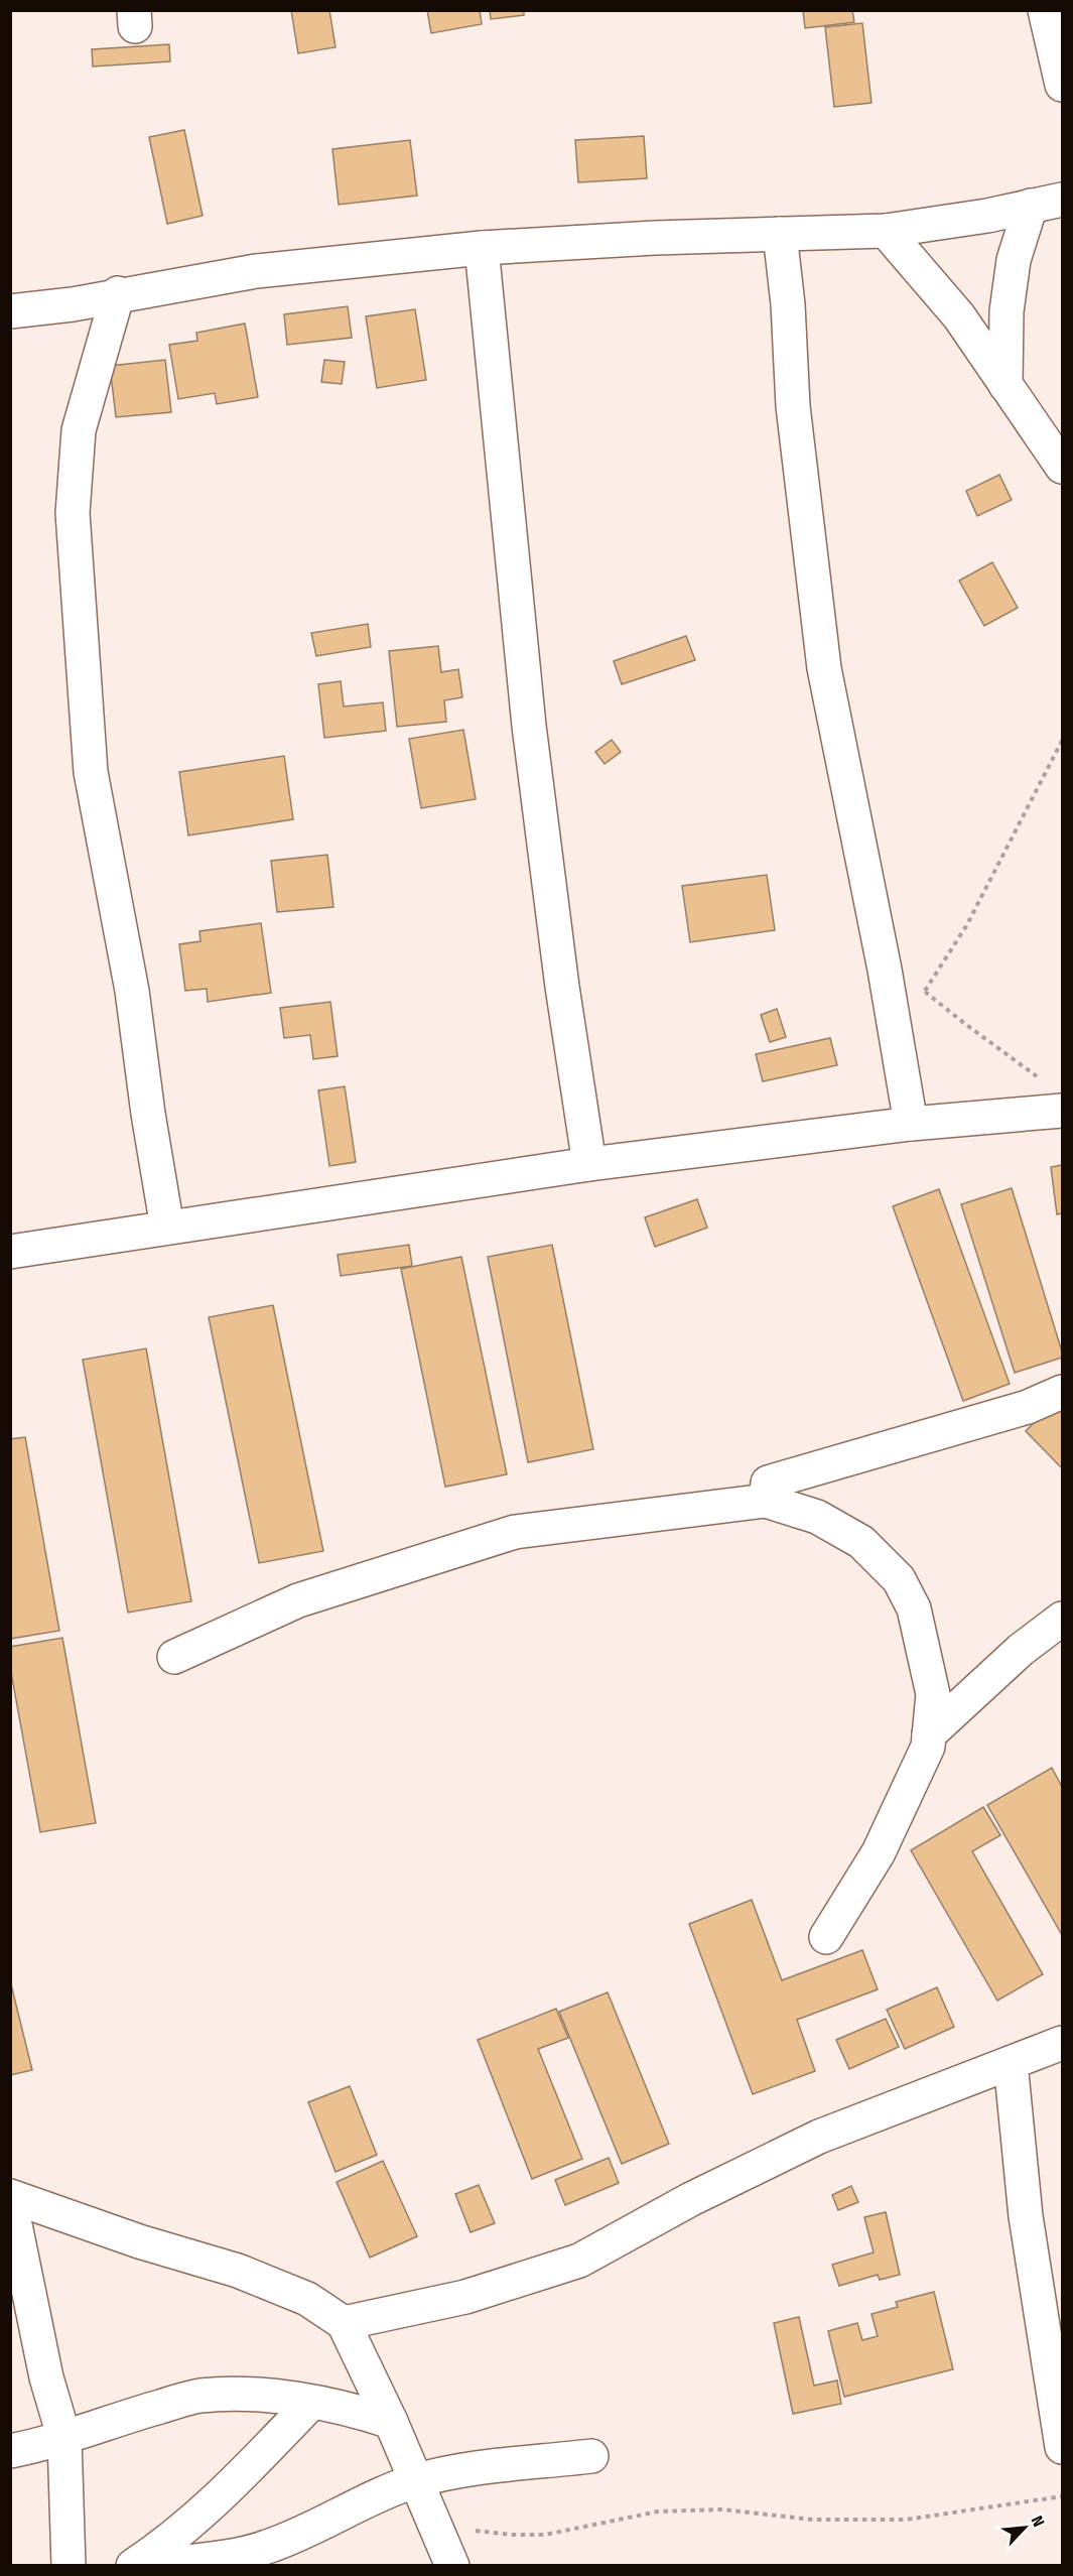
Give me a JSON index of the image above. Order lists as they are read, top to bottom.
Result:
{
  "north": "top right"
}
